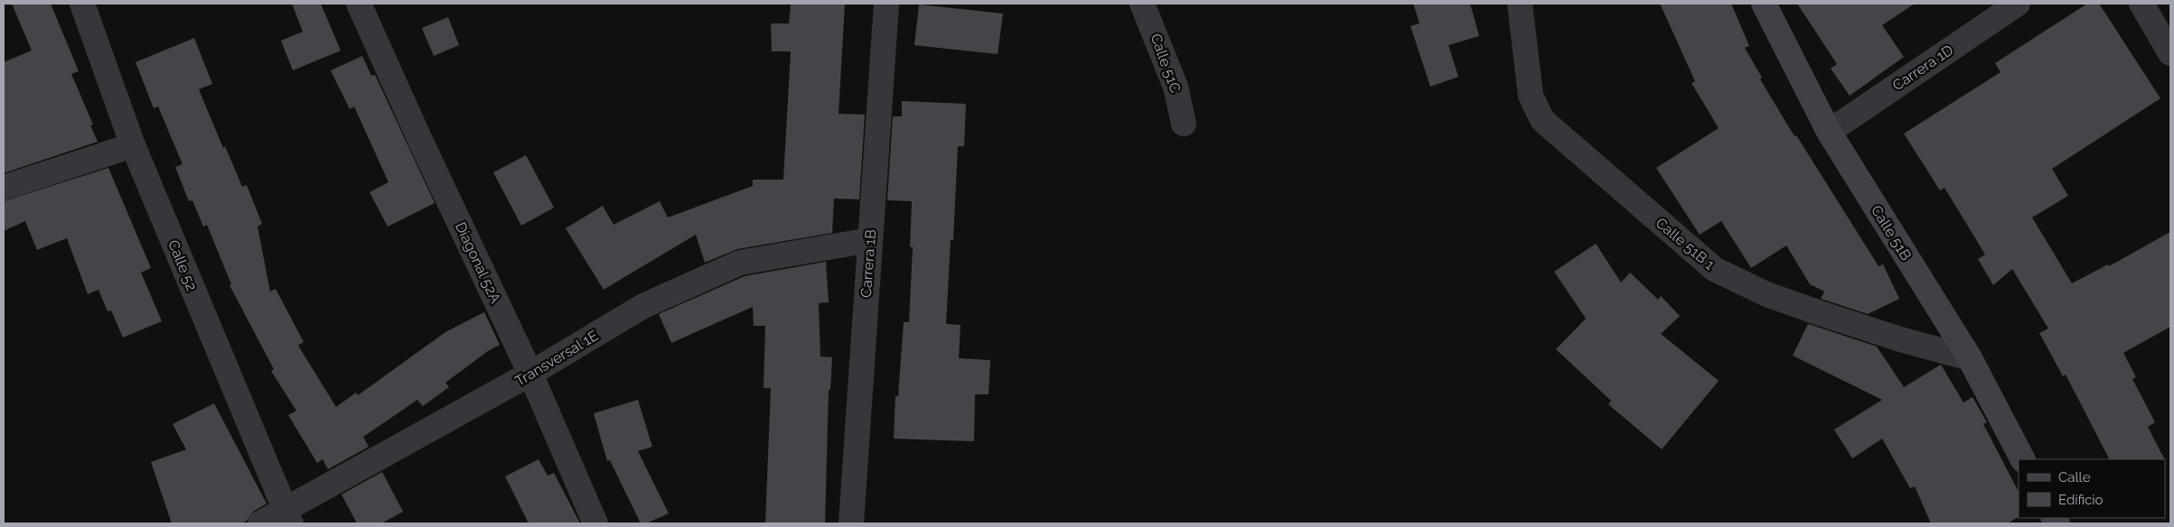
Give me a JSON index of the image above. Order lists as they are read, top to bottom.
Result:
{
  "streets": {
    "street": [
      "Calle 51C",
      "Carrera 1D",
      "Calle 51B",
      "Calle 51B 1",
      "Diagonal 52A",
      "Carrera 1B",
      "Calle 52",
      "Transversal 1E"
    ]
  },
  "crossings": [
    ["Carrera 1D", "Calle 51B"],
    ["Calle 51B", "Calle 51B 1"],
    ["Diagonal 52A", "Transversal 1E"],
    ["Carrera 1B", "Transversal 1E"],
    ["Calle 52", "Transversal 1E"]
  ],
  "legend": ["Calle", "Edificio"]
}
